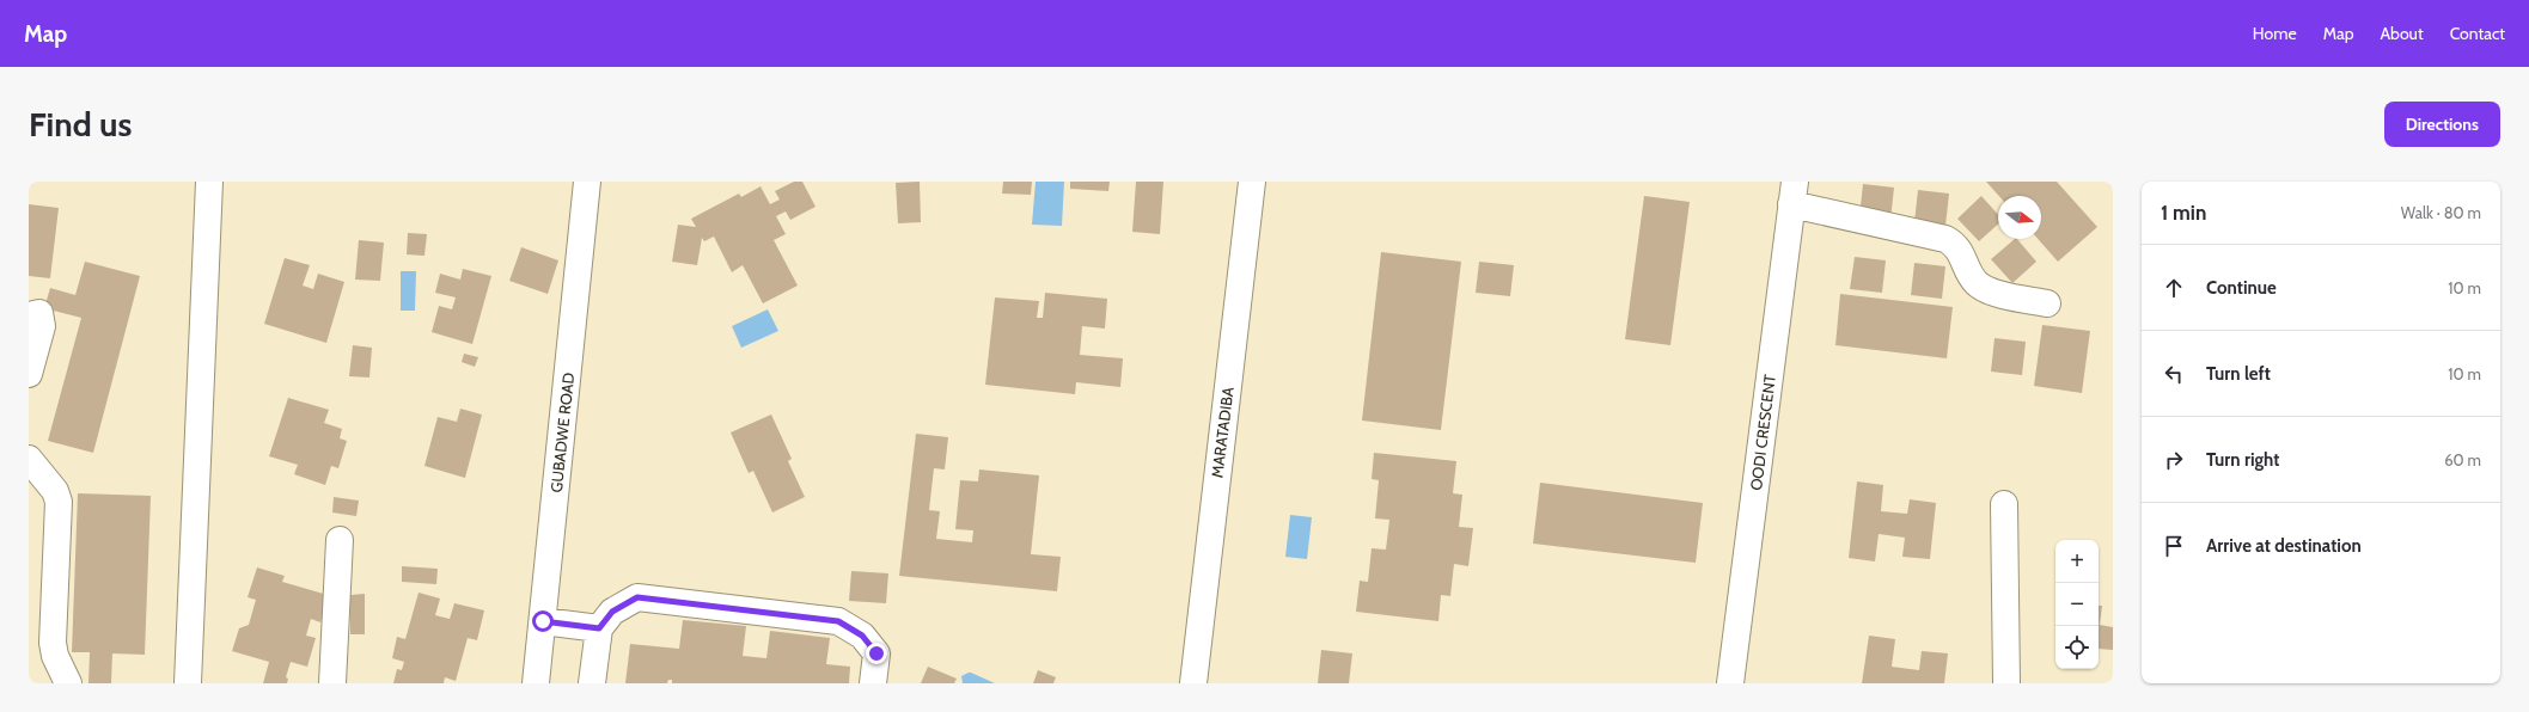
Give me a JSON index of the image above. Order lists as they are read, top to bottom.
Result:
{
  "streets": {
    "street": ["GUBADWE ROAD", "MARATADIBA", "OODI CRESCENT"]
  },
  "north": "right",
  "page": {
    "header": "Map",
    "nav": [
      "Home",
      "Map",
      "About",
      "Contact"
    ],
    "buttons": "Directions",
    "title": "Find us",
    "heading": ["1 min", "Walk · 80 m"],
    "list": [
      ["Continue", "10 m"],
      ["Turn left", "10 m"],
      ["Turn right", "60 m"],
      "Arrive at destination"
    ],
    "map_buttons": ["+", "−"]
  }
}
